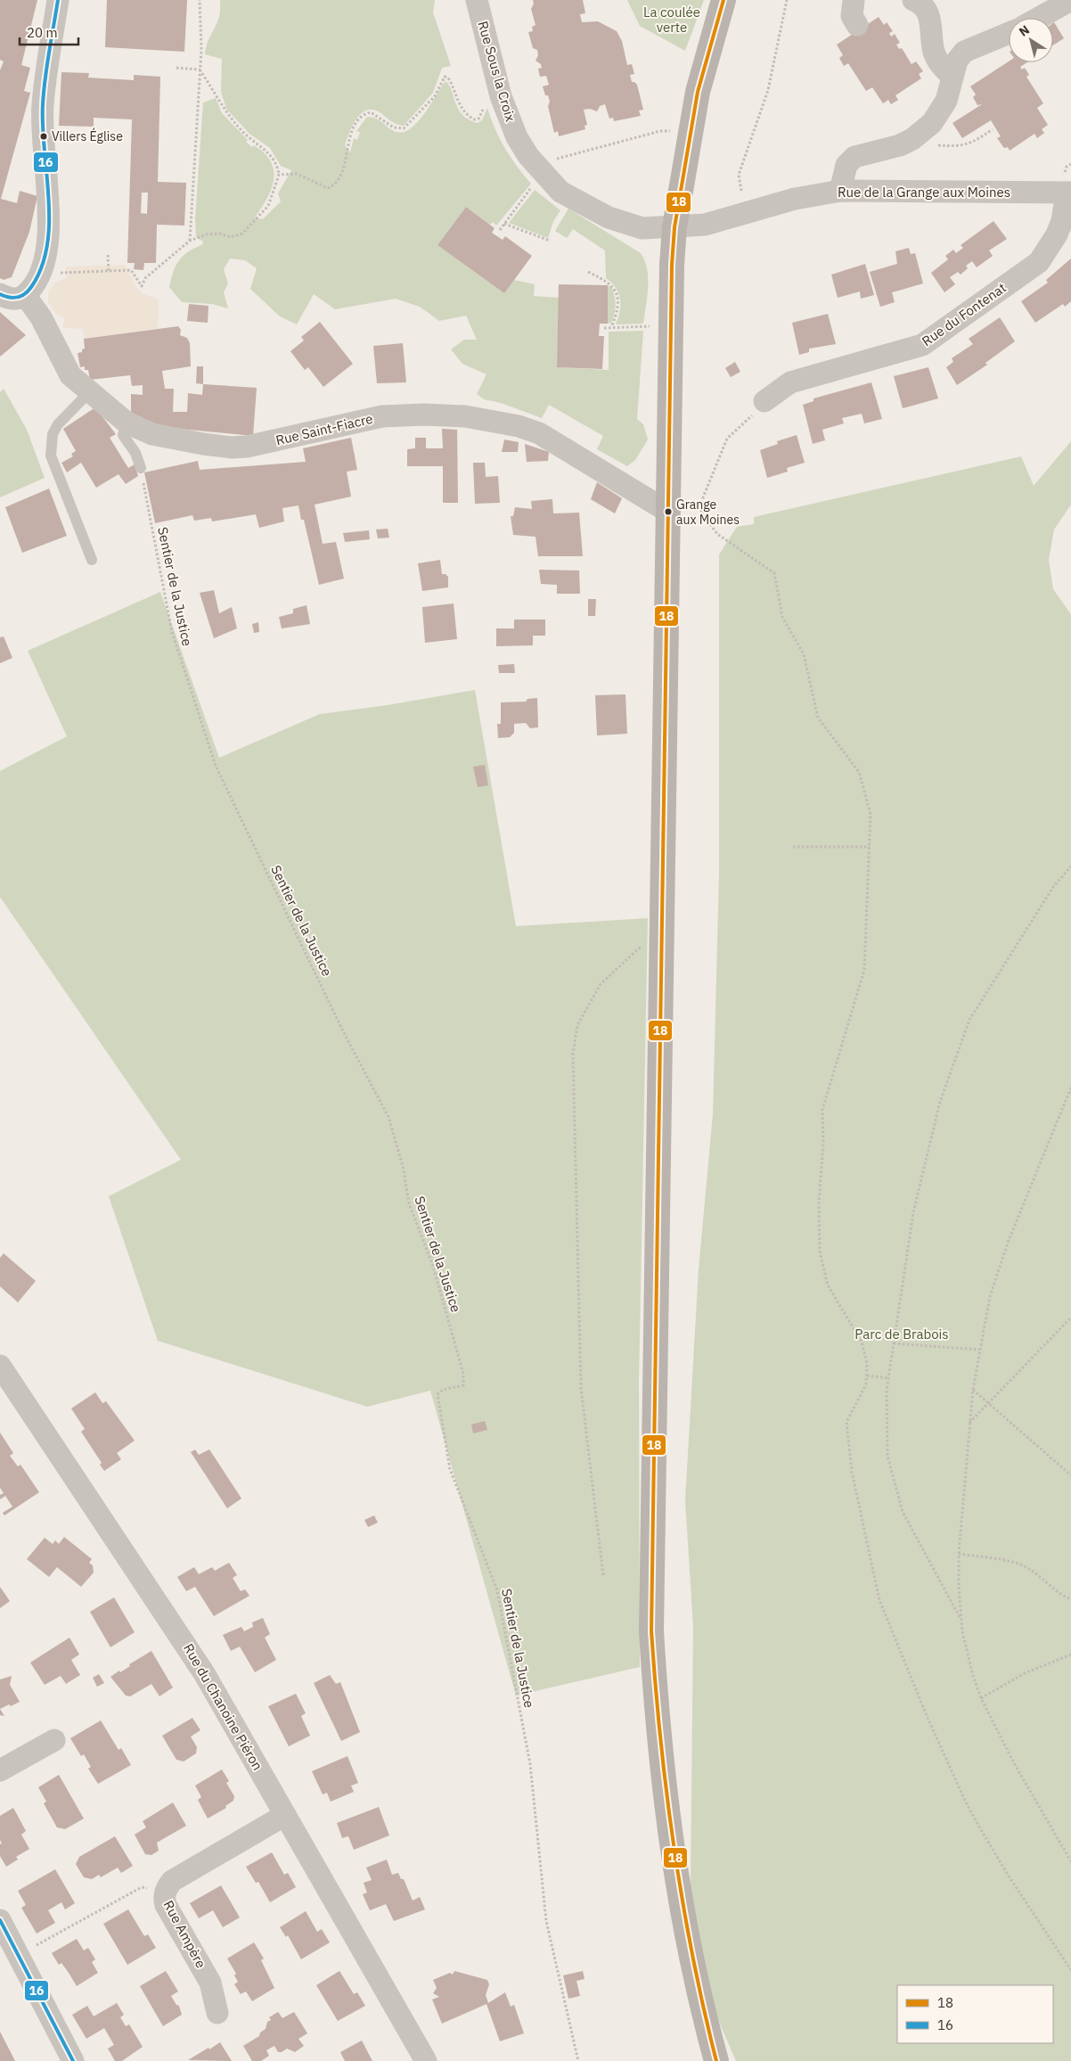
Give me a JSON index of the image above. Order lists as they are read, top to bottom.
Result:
{
  "streets": {
    "street": [
      "Rue Sous la Croix",
      "Rue de la Grange aux Moines",
      "Rue du Fontenat",
      "Rue Saint-Fiacre",
      "Rue du Chanoine Piéron",
      "Rue Ampère"
    ],
    "path": ["Sentier de la Justice"]
  },
  "crossings": [
    ["Rue Sous la Croix", "Rue de la Grange aux Moines"],
    ["Rue de la Grange aux Moines", "Rue du Fontenat"],
    ["Rue du Chanoine Piéron", "Rue Ampère"]
  ],
  "parks": ["La coulée verte", "Parc de Brabois"],
  "places": ["Villers Église", "Grange aux Moines"],
  "lines": ["transit line 18", "transit line 16"],
  "legend": ["18", "16"],
  "scale_bar": "20 m",
  "north": "top left"
}
